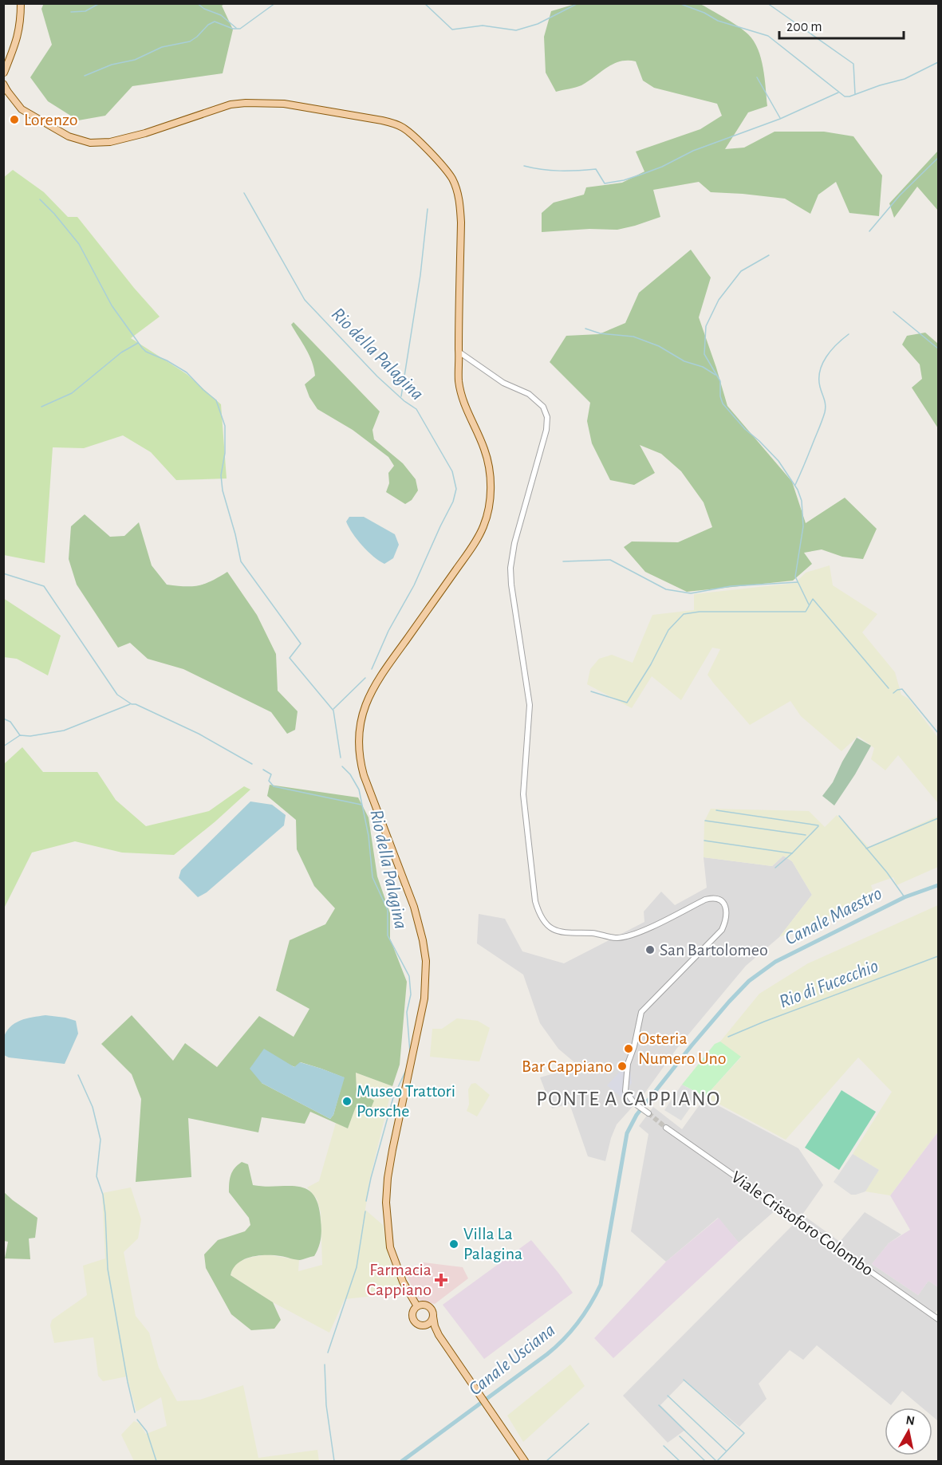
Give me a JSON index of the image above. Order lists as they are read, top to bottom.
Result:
{
  "streets": {
    "street": ["Viale Cristoforo Colombo"]
  },
  "districts": ["PONTE A CAPPIANO"],
  "water": [
    "Rio della Palagina",
    "Canale Maestro",
    "Rio di Fucecchio",
    "Canale Usciana"
  ],
  "places": {
    "other": [
      "Lorenzo",
      "San Bartolomeo",
      "Osteria Numero Uno",
      "Bar Cappiano",
      "Museo Trattori Porsche",
      "Villa La Palagina"
    ],
    "health": ["Farmacia Cappiano"]
  },
  "scale_bar": "200 m",
  "north": "top"
}
